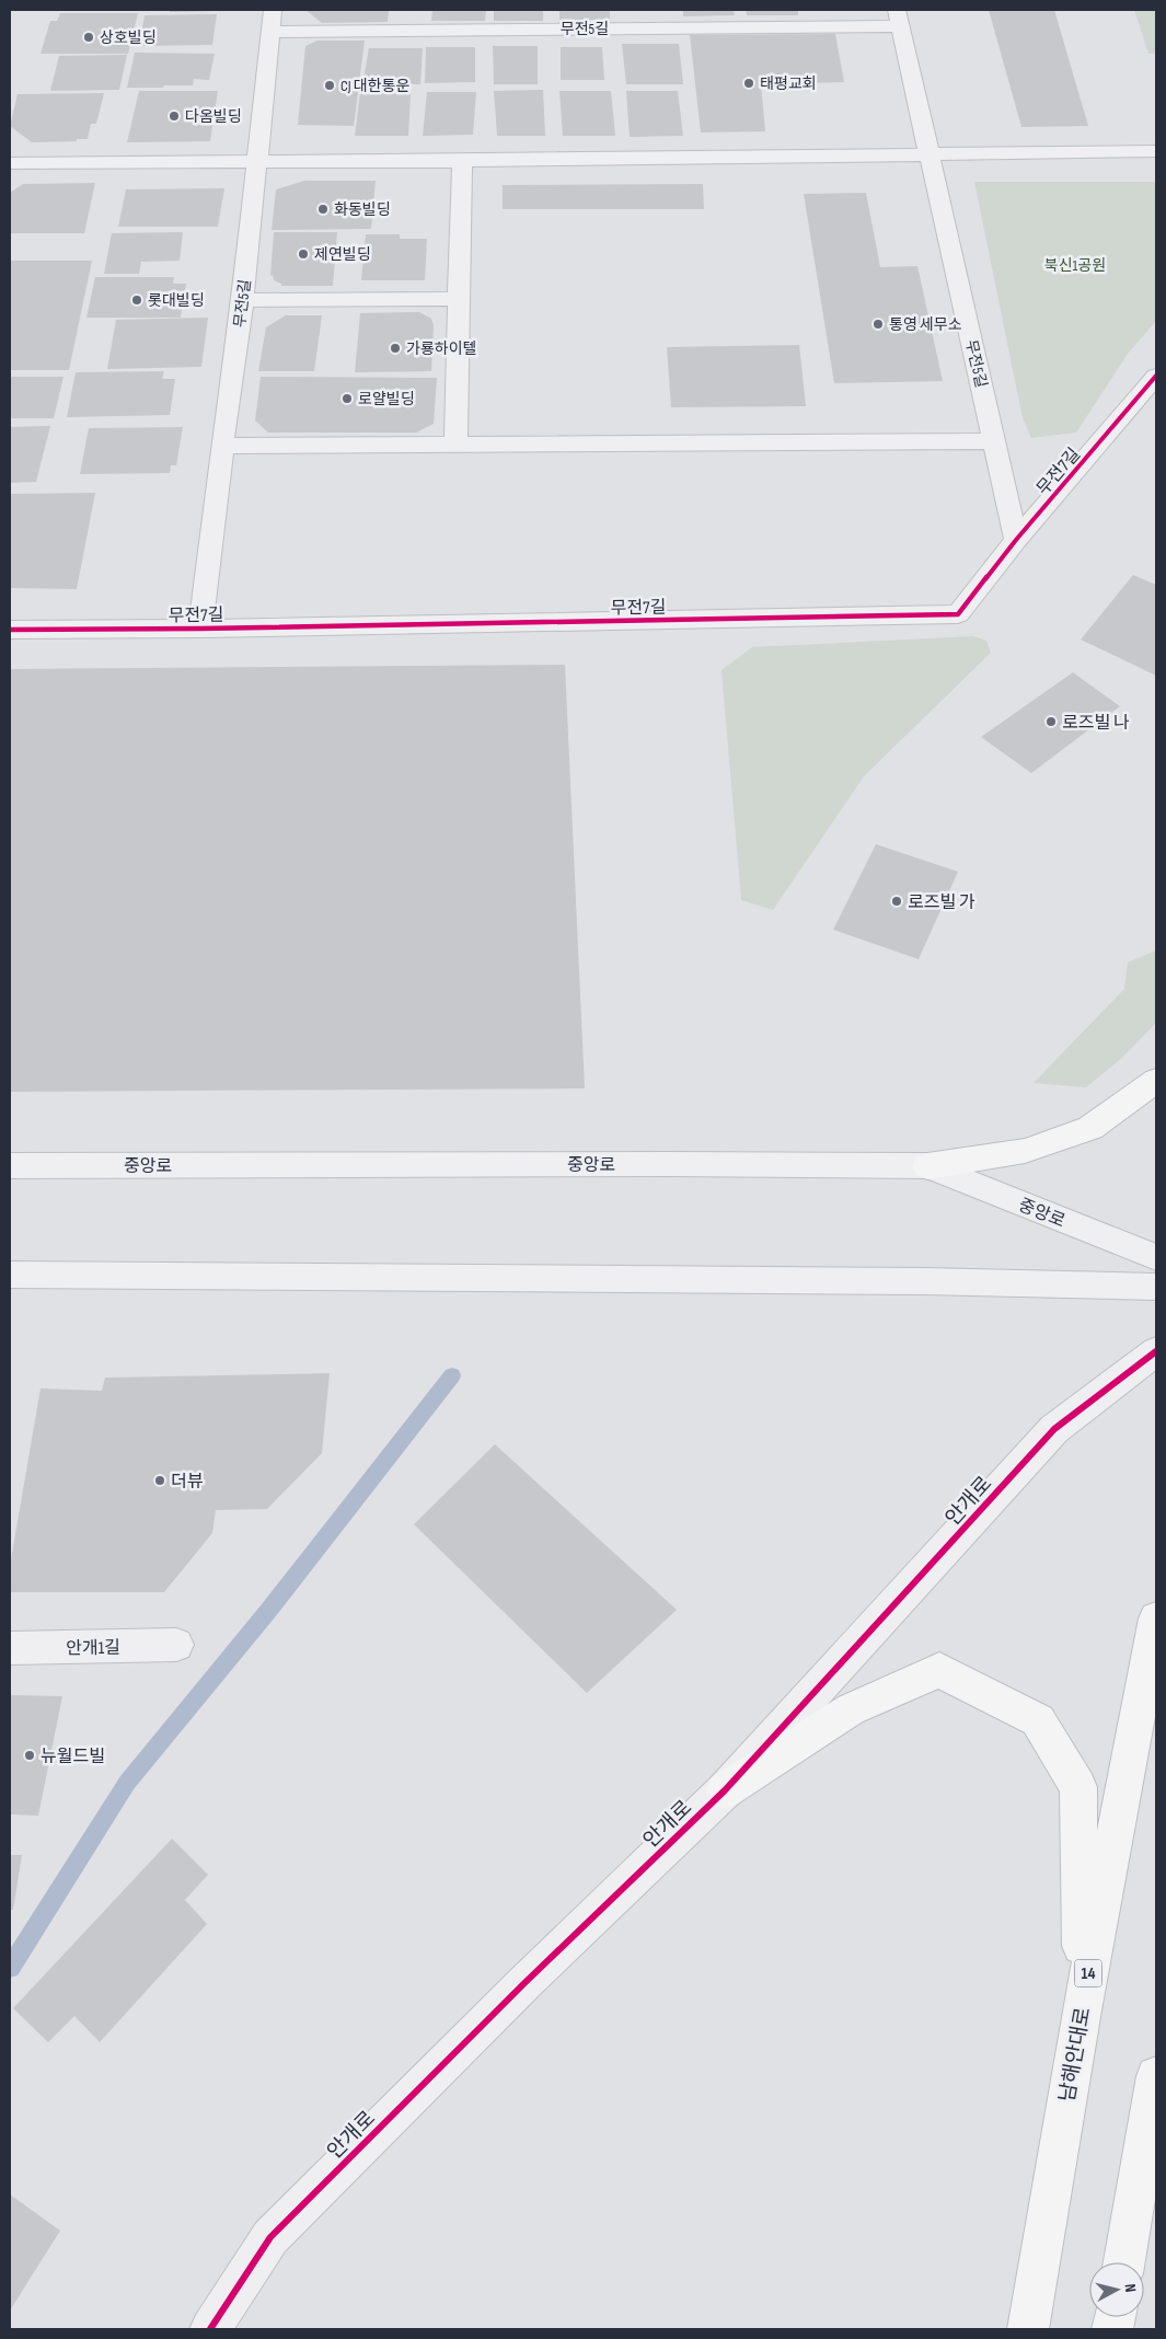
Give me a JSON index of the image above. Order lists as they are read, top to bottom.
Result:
{
  "streets": {
    "main road": ["14", "남해안대로"],
    "street": [
      "무전5길",
      "무전7길",
      "중앙로",
      "안개로",
      "안개1길"
    ]
  },
  "crossings": [
    ["무전5길", "무전7길"]
  ],
  "parks": ["북신1공원"],
  "places": [
    "상호빌딩",
    "태평교회",
    "CJ 대한통운",
    "다옴빌딩",
    "화동빌딩",
    "제연빌딩",
    "롯대빌딩",
    "통영 세무소",
    "가룡하이텔",
    "로얄빌딩",
    "로즈빌 나",
    "로즈빌 가",
    "더뷰",
    "뉴월드빌"
  ],
  "north": "right"
}
